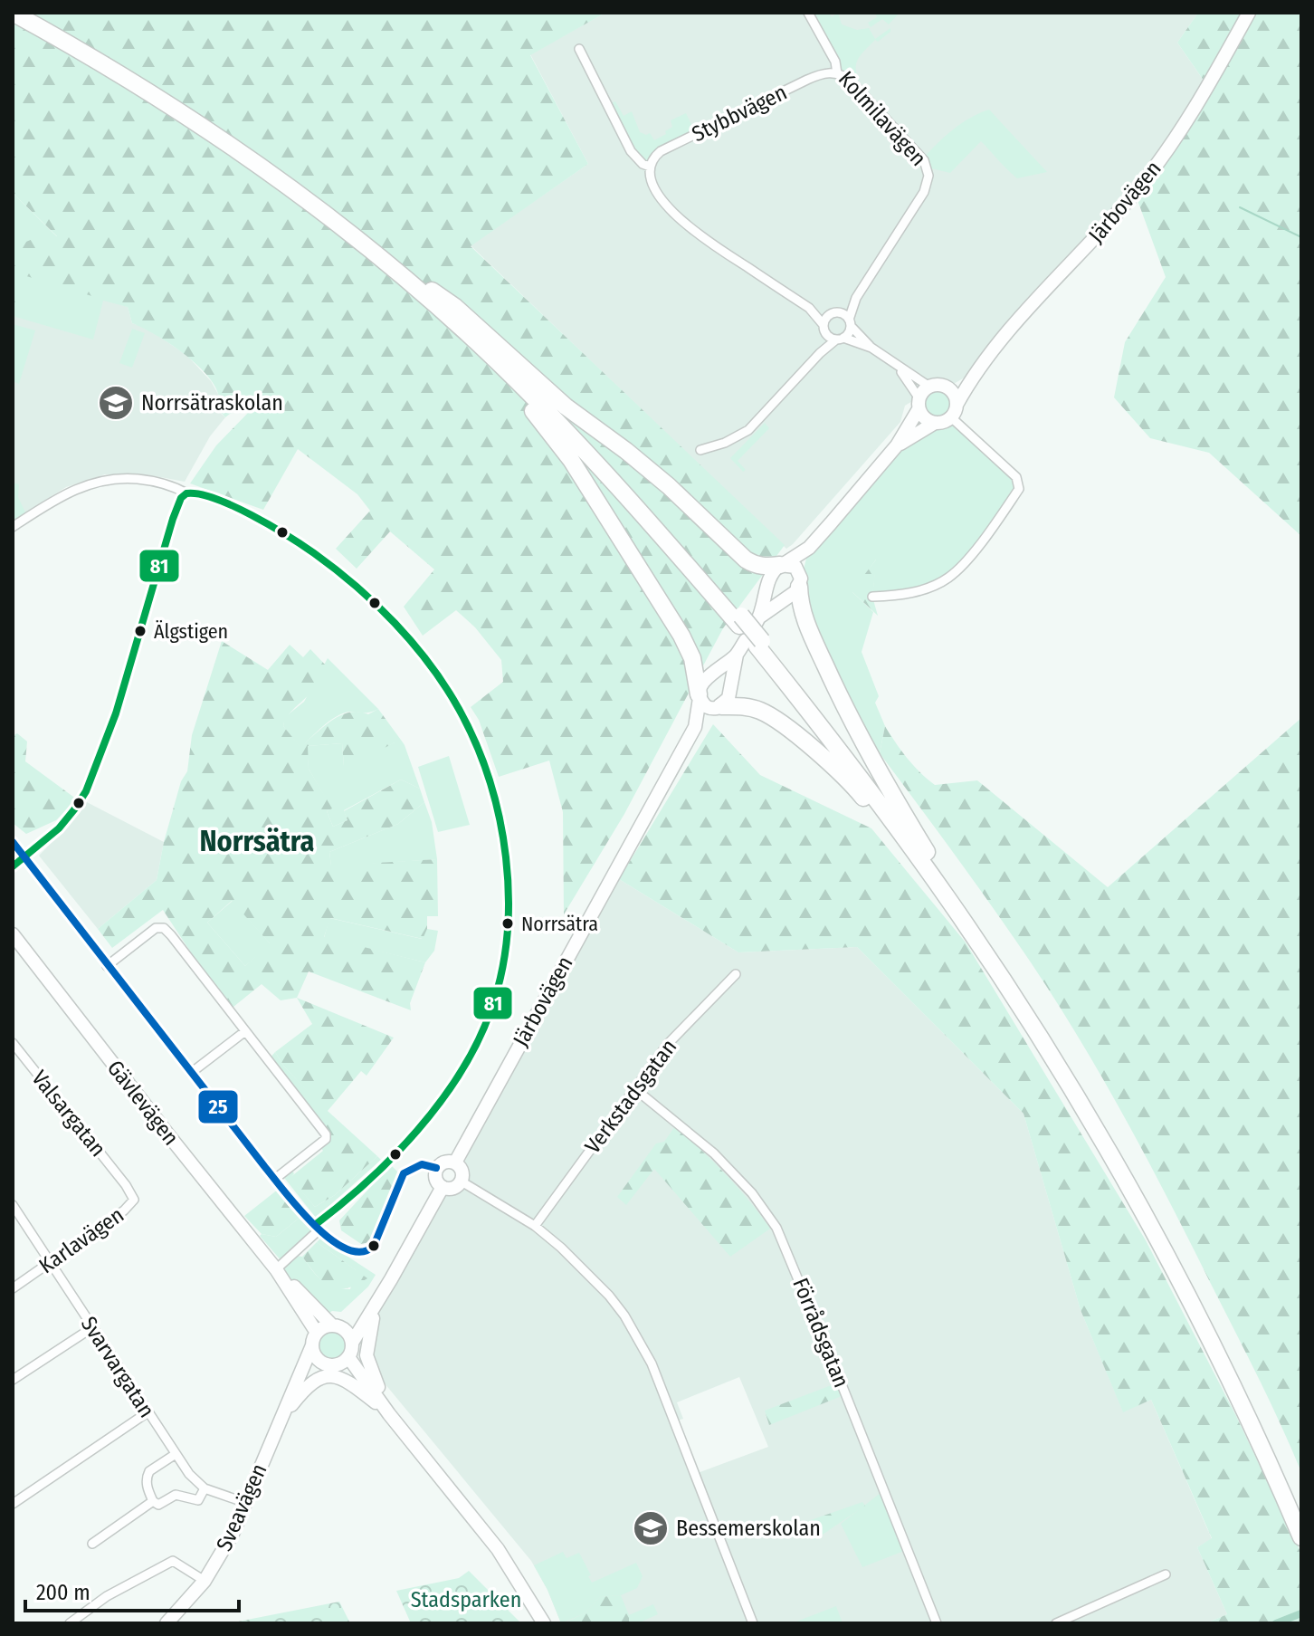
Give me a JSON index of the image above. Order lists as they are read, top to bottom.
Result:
{
  "streets": {
    "main road": ["Järbovägen", "Gävlevägen", "Sveavägen"],
    "street": [
      "Stybbvägen",
      "Kolmilavägen",
      "Verkstadsgatan",
      "Valsargatan",
      "Karlavägen",
      "Förrådsgatan",
      "Svarvargatan"
    ]
  },
  "crossings": [
    ["Stybbvägen", "Kolmilavägen"],
    ["Verkstadsgatan", "Förrådsgatan"],
    ["Gävlevägen", "Sveavägen"],
    ["Valsargatan", "Karlavägen"],
    ["Karlavägen", "Svarvargatan"],
    ["Svarvargatan", "Sveavägen"]
  ],
  "districts": ["Norrsätra"],
  "parks": ["Stadsparken"],
  "places": {
    "school or university": ["Norrsätraskolan", "Bessemerskolan"],
    "other": ["Älgstigen", "Norrsätra"]
  },
  "lines": ["transit line 81", "transit line 25"],
  "scale_bar": "200 m"
}
